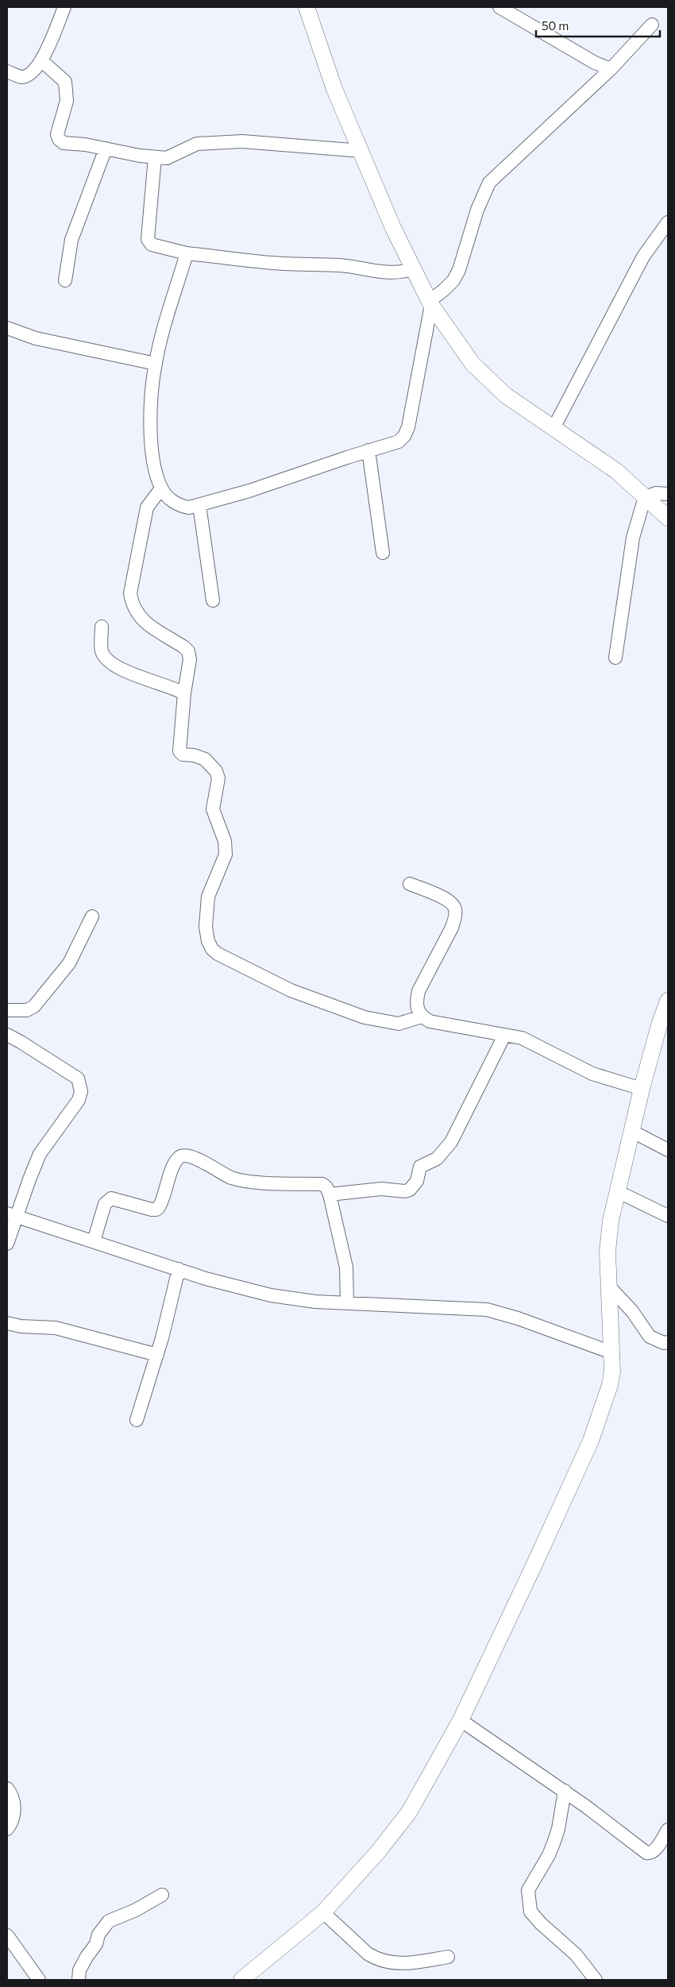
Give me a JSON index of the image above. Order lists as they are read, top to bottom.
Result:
{
  "scale_bar": "50 m"
}
